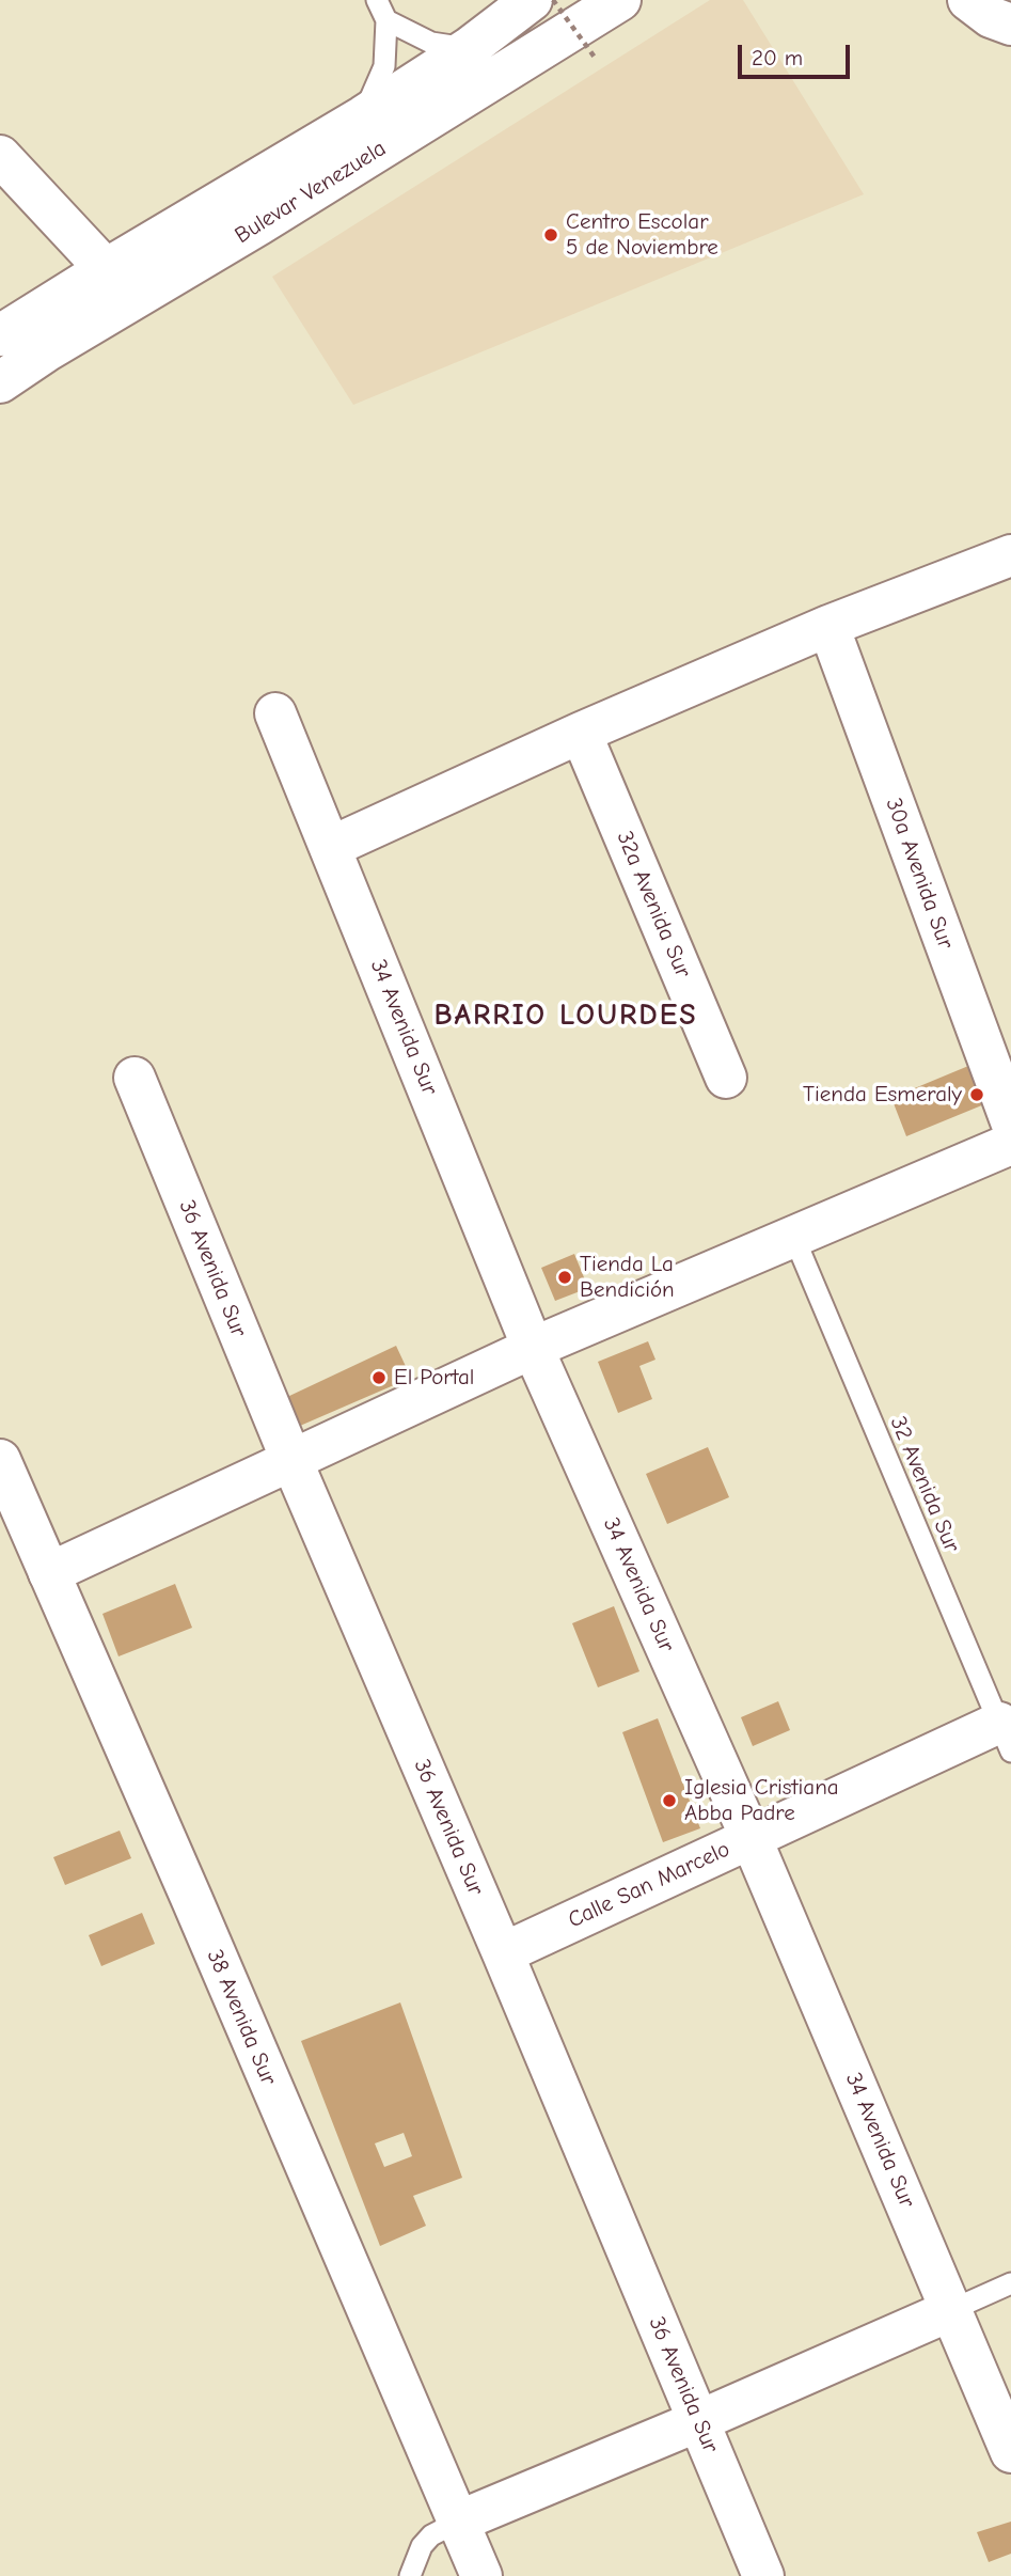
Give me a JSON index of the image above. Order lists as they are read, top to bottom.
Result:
{
  "streets": {
    "main road": [
      "Bulevar Venezuela",
      "30a Avenida Sur",
      "32a Avenida Sur",
      "34 Avenida Sur",
      "36 Avenida Sur",
      "Calle San Marcelo",
      "38 Avenida Sur"
    ],
    "lane": ["32 Avenida Sur"]
  },
  "crossings": [
    ["34 Avenida Sur", "Calle San Marcelo"],
    ["36 Avenida Sur", "Calle San Marcelo"],
    ["32 Avenida Sur", "Calle San Marcelo"]
  ],
  "districts": ["BARRIO LOURDES"],
  "places": [
    "Centro Escolar 5 de Noviembre",
    "Tienda Esmeraly",
    "Tienda La Bendición",
    "El Portal",
    "Iglesia Cristiana Abba Padre"
  ],
  "scale_bar": "20 m"
}
